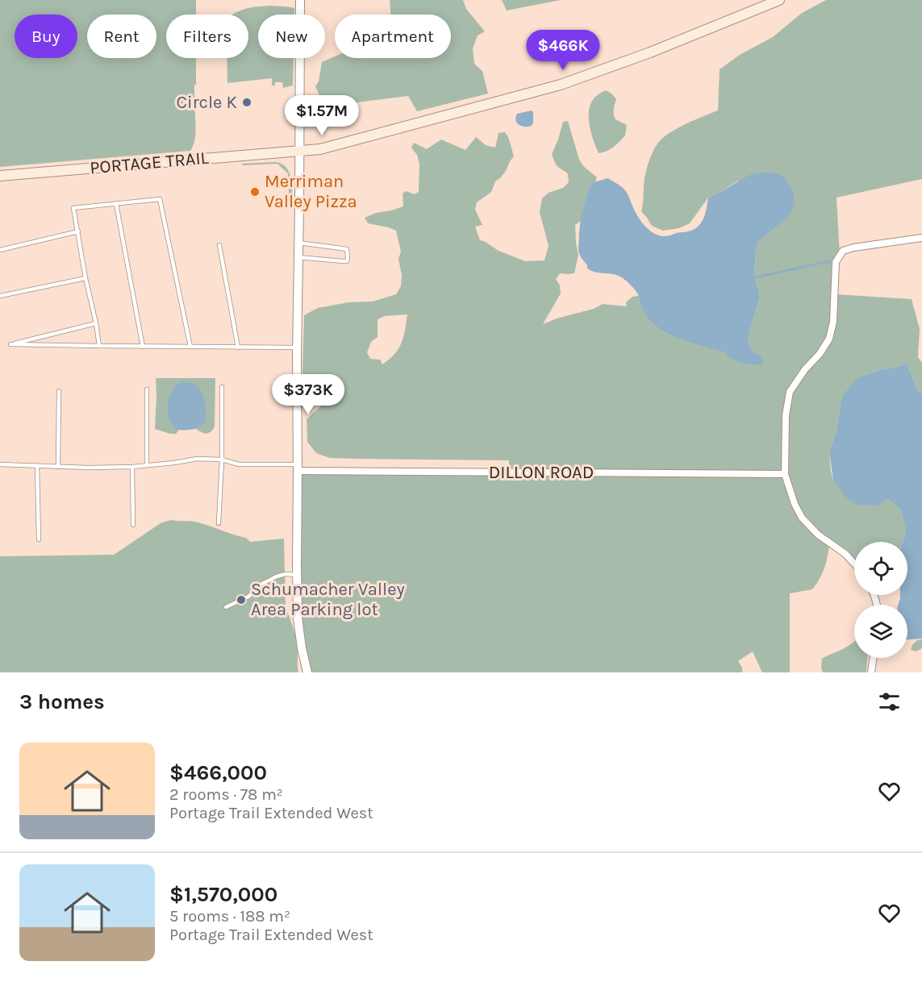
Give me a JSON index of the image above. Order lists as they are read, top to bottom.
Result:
{
  "streets": {
    "main road": ["PORTAGE TRAIL"],
    "street": ["DILLON ROAD"]
  },
  "places": ["Circle K", "Merriman Valley Pizza", "Schumacher Valley Area Parking lot"],
  "page": {
    "chip": [
      "Buy",
      "Rent",
      "Filters",
      "New",
      "Apartment"
    ],
    "price": ["$466K", "$1.57M", "$373K"],
    "heading": "3 homes",
    "list": [
      {
        "name": "$466,000",
        "note": "2 rooms · 78 m² · Portage Trail Extended West"
      },
      {
        "name": "$1,570,000",
        "note": "5 rooms · 188 m² · Portage Trail Extended West"
      }
    ]
  }
}
